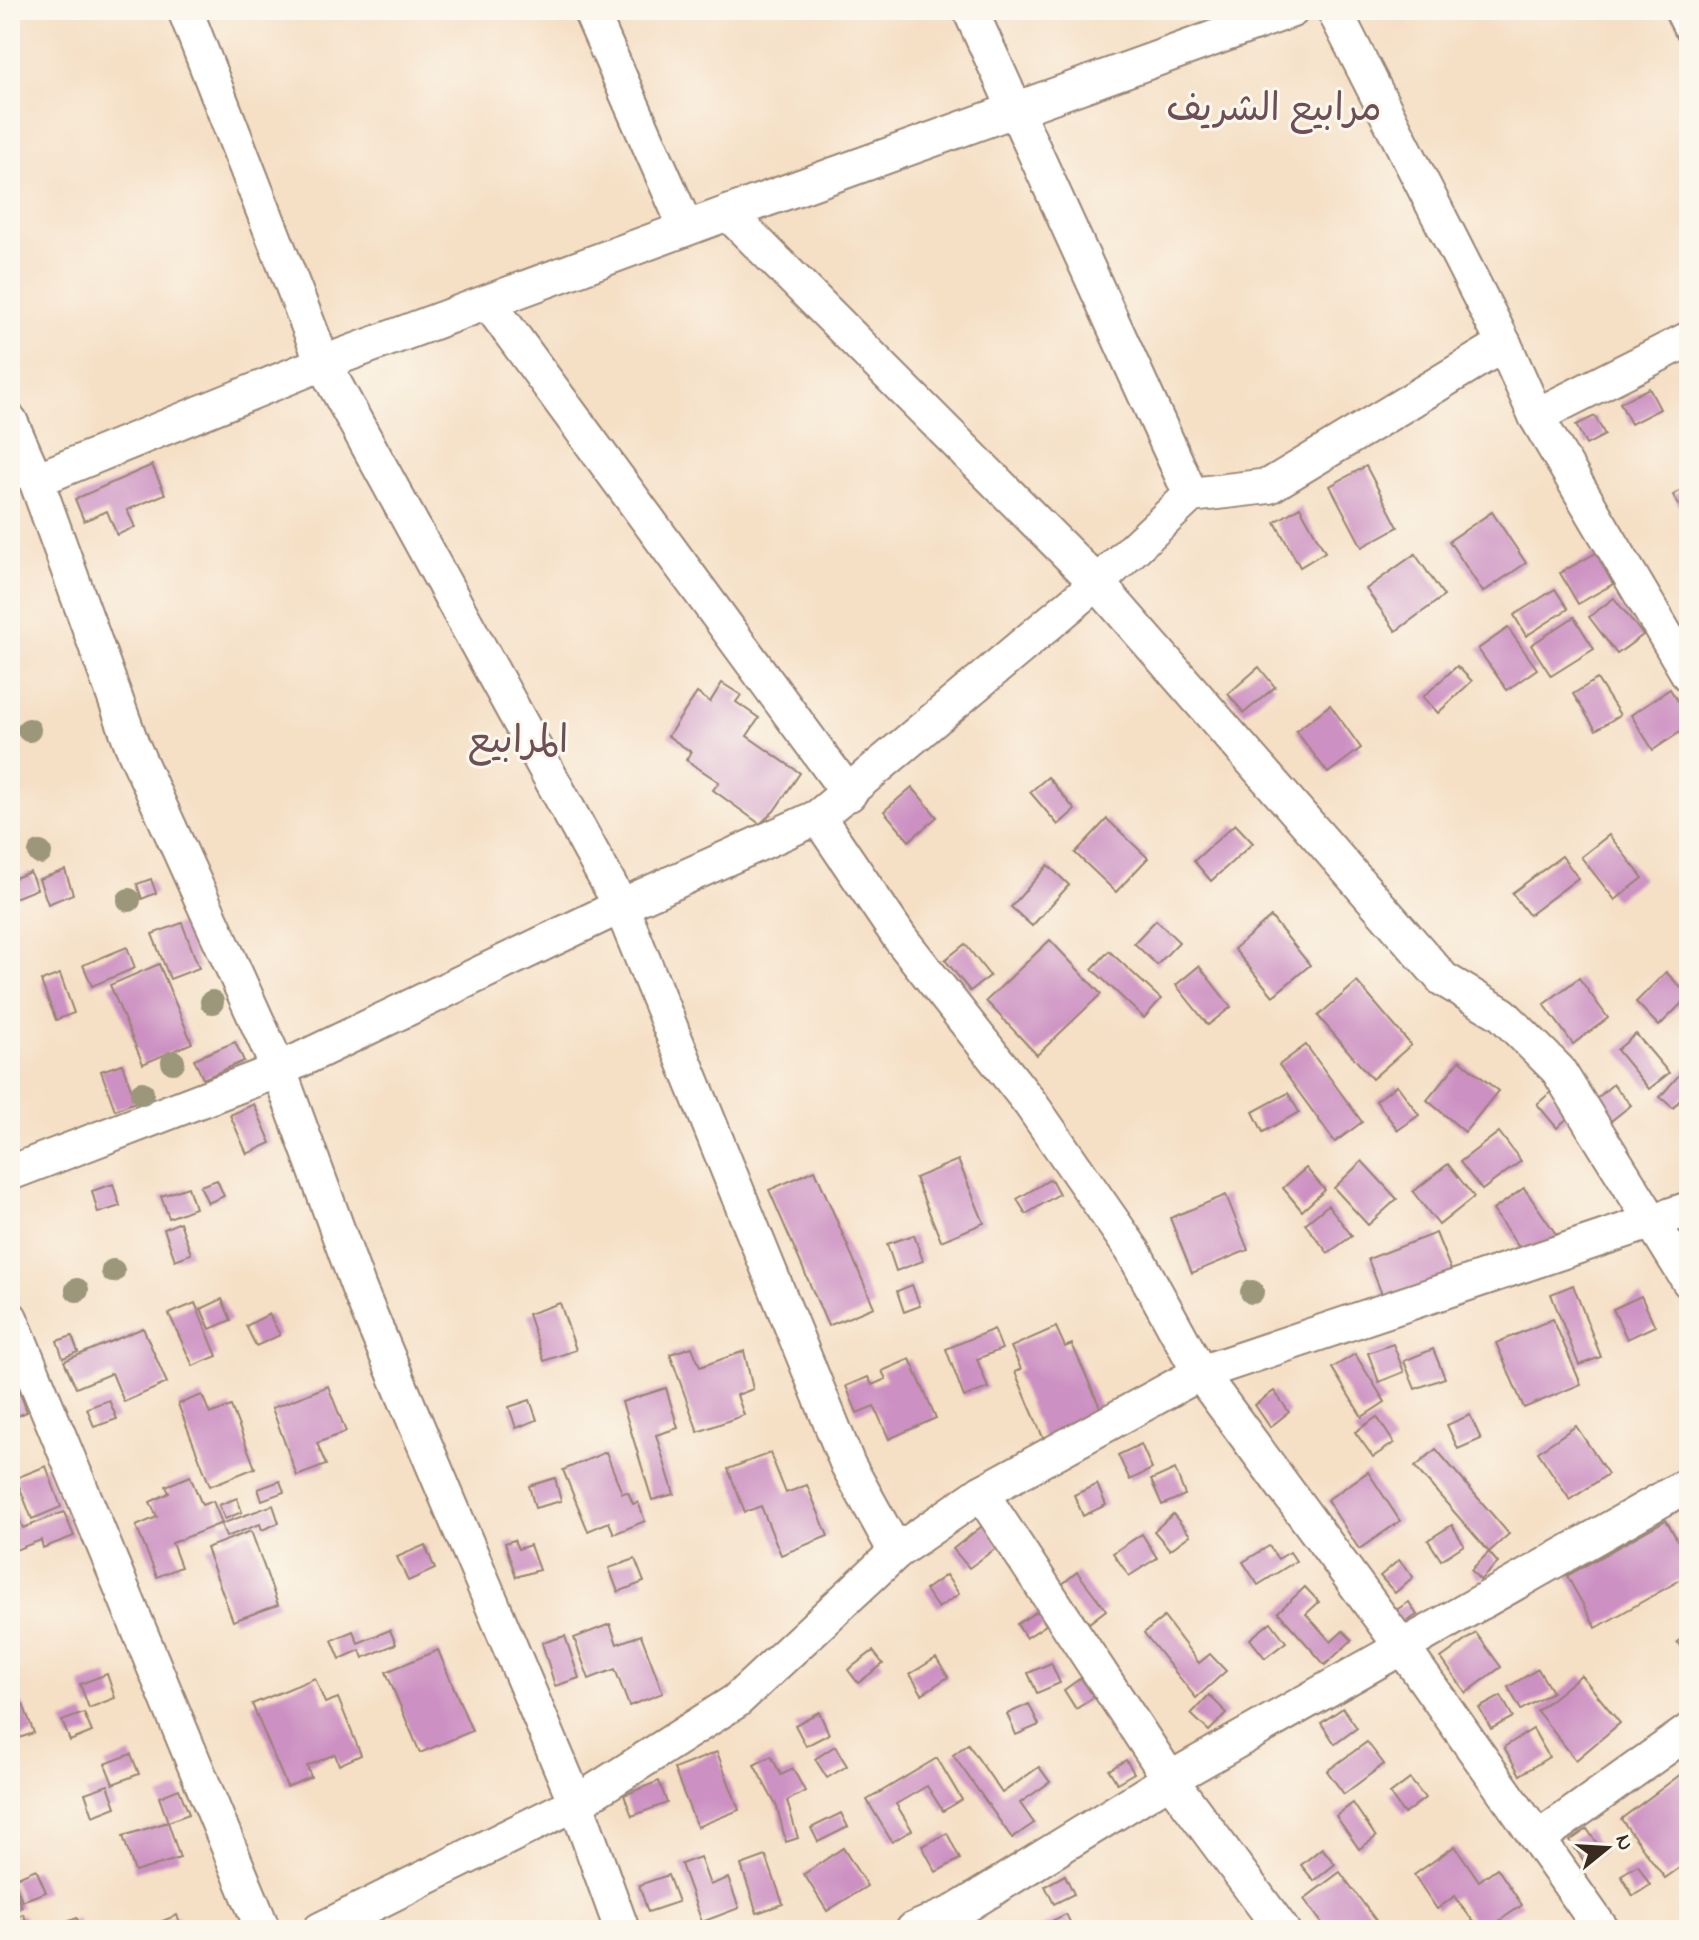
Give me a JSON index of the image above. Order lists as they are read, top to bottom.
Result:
{
  "districts": ["مرابيع الشريف", "المرابيع"],
  "north": "right"
}
